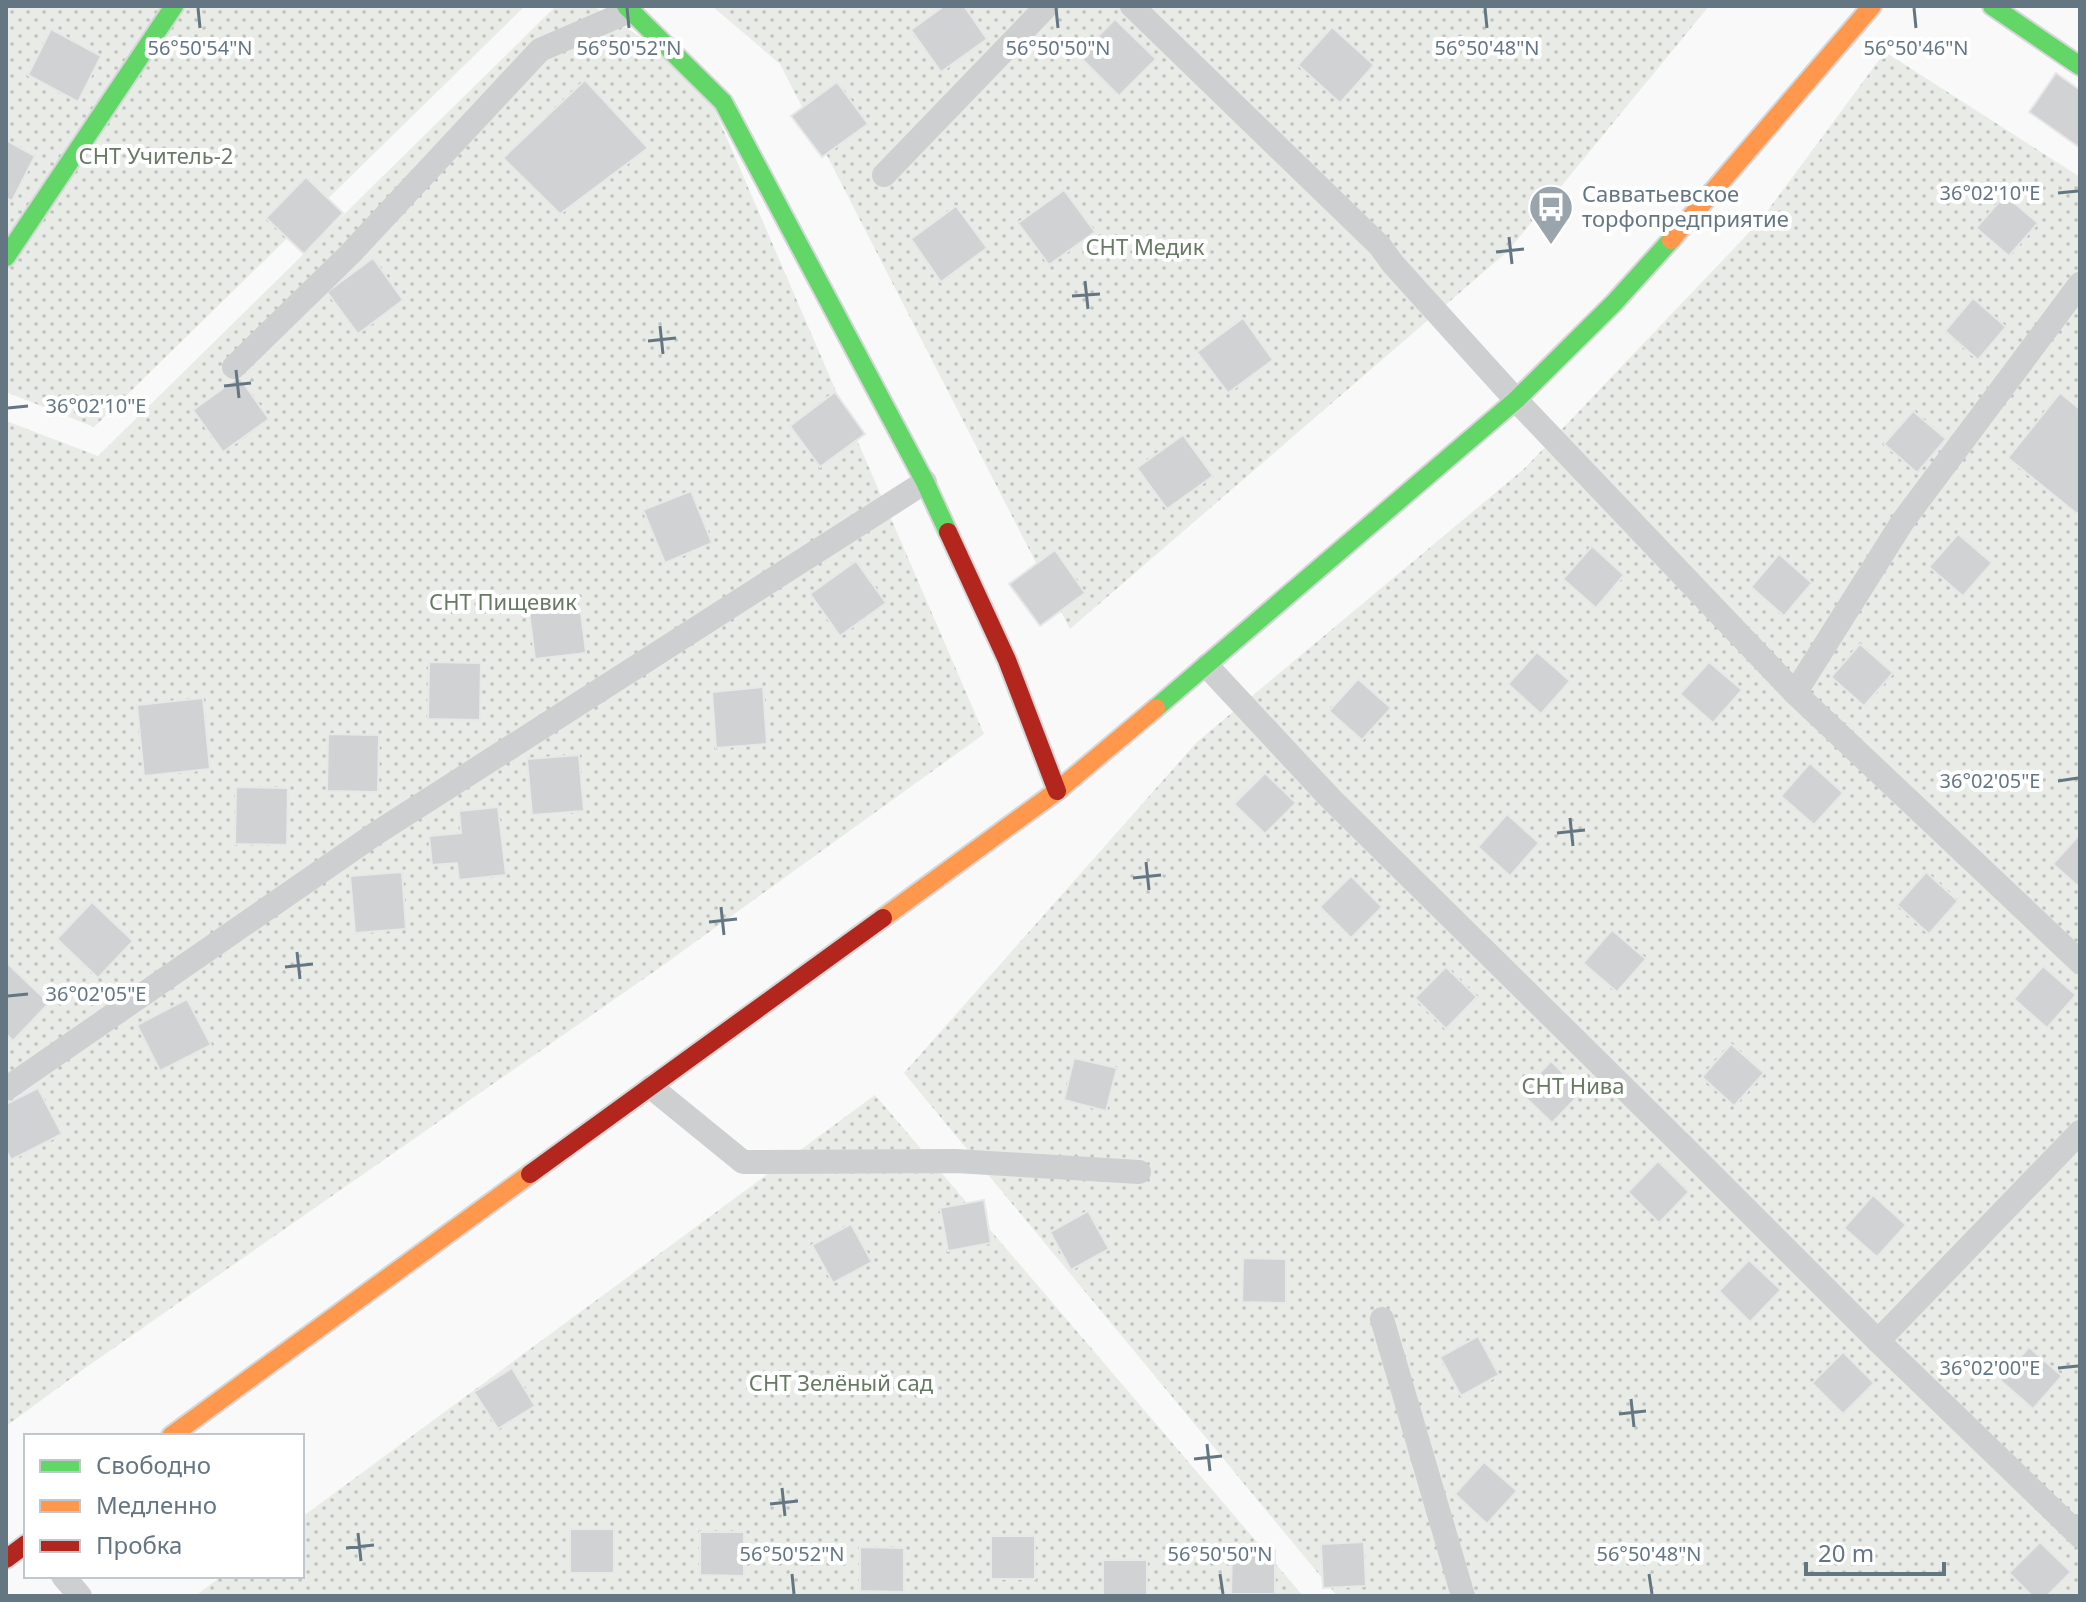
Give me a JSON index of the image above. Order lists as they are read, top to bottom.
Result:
{
  "parks": [
    "СНТ Учитель-2",
    "СНТ Медик",
    "СНТ Пищевик",
    "СНТ Нива",
    "СНТ Зелёный сад"
  ],
  "places": {
    "bus stop": ["Савватьевское торфопредприятие"]
  },
  "legend": ["Свободно", "Медленно", "Пробка"],
  "scale_bar": "20 m",
  "coordinates": [
    "56°50'54\"N",
    "56°50'52\"N",
    "56°50'50\"N",
    "56°50'48\"N",
    "56°50'46\"N",
    "36°02'10\"E",
    "36°02'05\"E",
    "36°02'00\"E"
  ]
}
